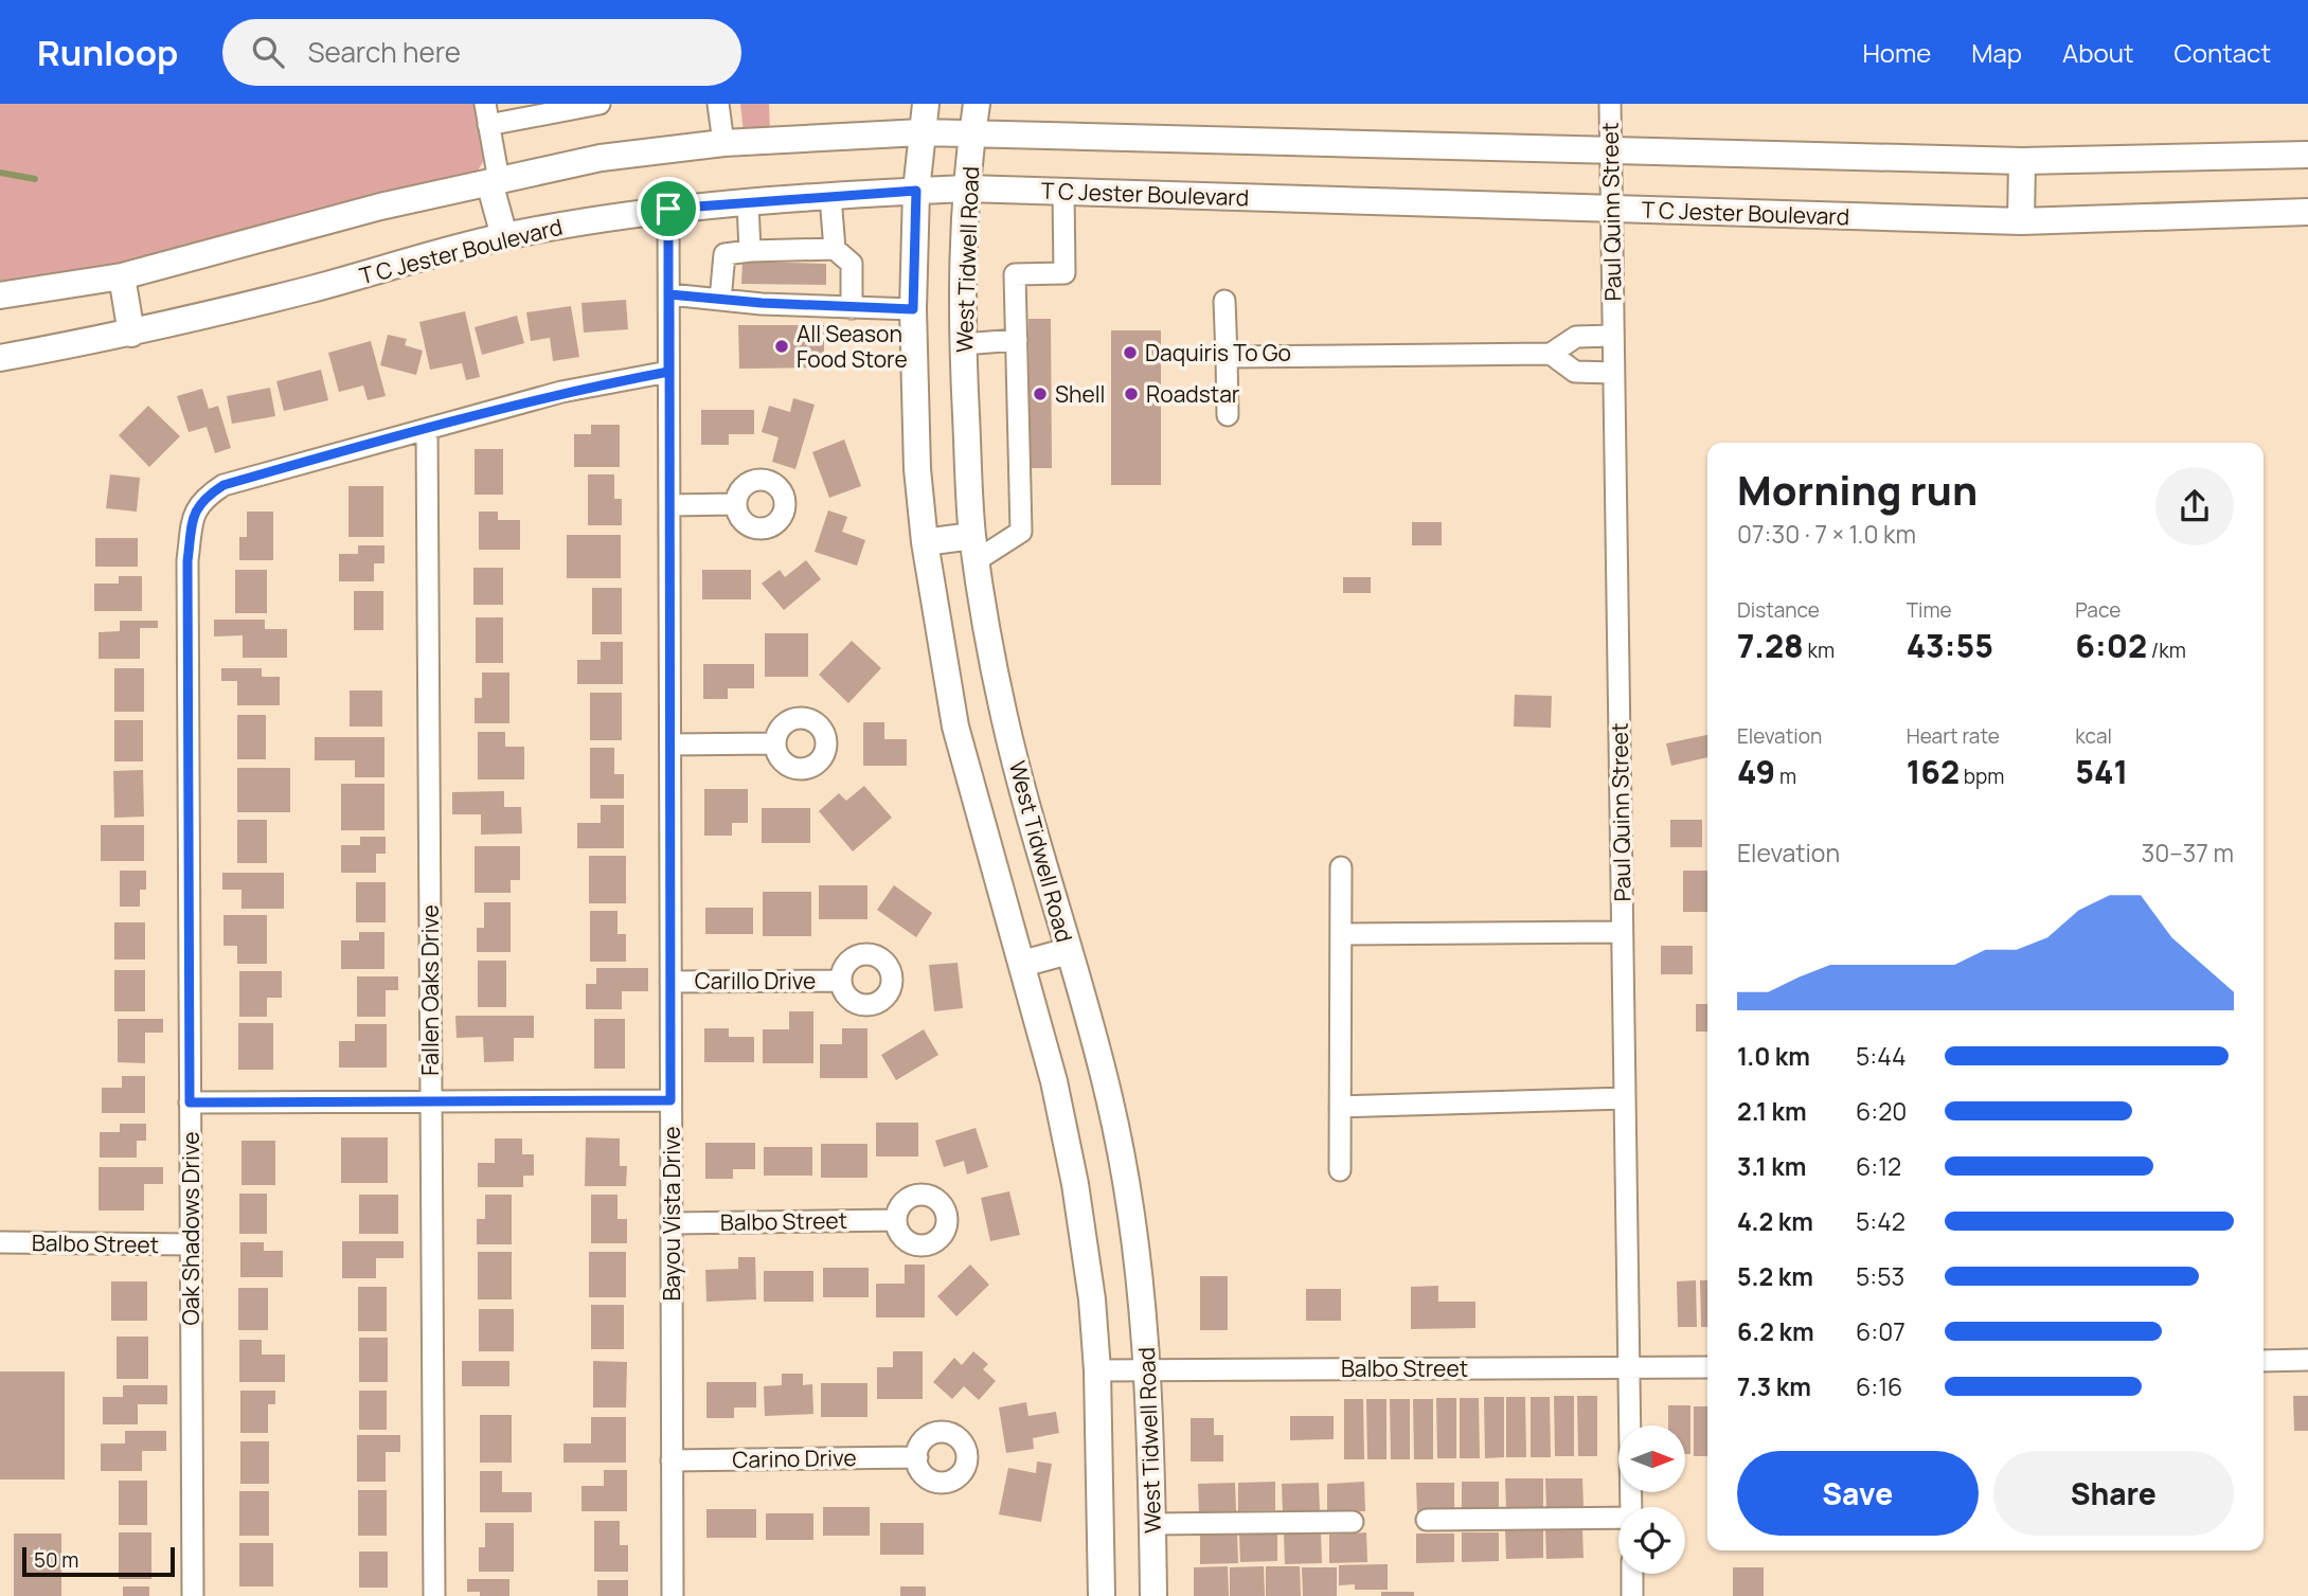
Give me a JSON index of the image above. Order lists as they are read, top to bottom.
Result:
{
  "streets": {
    "main road": ["T C Jester Boulevard", "West Tidwell Road"],
    "street": [
      "Paul Quinn Street",
      "Carillo Drive",
      "Fallen Oaks Drive",
      "Bayou Vista Drive",
      "Balbo Street",
      "Oak Shadows Drive",
      "Carino Drive"
    ]
  },
  "crossings": [
    ["T C Jester Boulevard", "Paul Quinn Street"],
    ["T C Jester Boulevard", "West Tidwell Road"],
    ["T C Jester Boulevard", "Bayou Vista Drive"],
    ["Paul Quinn Street", "Balbo Street"],
    ["West Tidwell Road", "Balbo Street"],
    ["Carillo Drive", "Bayou Vista Drive"],
    ["Fallen Oaks Drive", "Oak Shadows Drive"],
    ["Bayou Vista Drive", "Balbo Street"],
    ["Bayou Vista Drive", "Oak Shadows Drive"],
    ["Bayou Vista Drive", "Carino Drive"],
    ["Balbo Street", "Oak Shadows Drive"]
  ],
  "places": [
    "All Season Food Store",
    "Daquiris To Go",
    "Shell",
    "Roadstar"
  ],
  "scale_bar": "50 m",
  "north": "right",
  "page": {
    "header": "Runloop",
    "search": "Search here",
    "nav": [
      "Home",
      "Map",
      "About",
      "Contact"
    ],
    "heading": ["Morning run", "07:30 · 7 × 1.0 km"],
    "stats": [
      ["Distance", "7.28 km"],
      ["Time", "43:55"],
      ["Pace", "6:02 /km"],
      ["Elevation", "49 m"],
      ["Heart rate", "162 bpm"],
      ["kcal", "541"]
    ],
    "chart": ["Elevation", "30–37 m"],
    "list": [
      {
        "name": "1.0 km",
        "note": "5:44"
      },
      {
        "name": "2.1 km",
        "note": "6:20"
      },
      {
        "name": "3.1 km",
        "note": "6:12"
      },
      {
        "name": "4.2 km",
        "note": "5:42"
      },
      {
        "name": "5.2 km",
        "note": "5:53"
      },
      {
        "name": "6.2 km",
        "note": "6:07"
      },
      {
        "name": "7.3 km",
        "note": "6:16"
      }
    ],
    "buttons": ["Save", "Share"],
    "scale": "50 m"
  }
}
